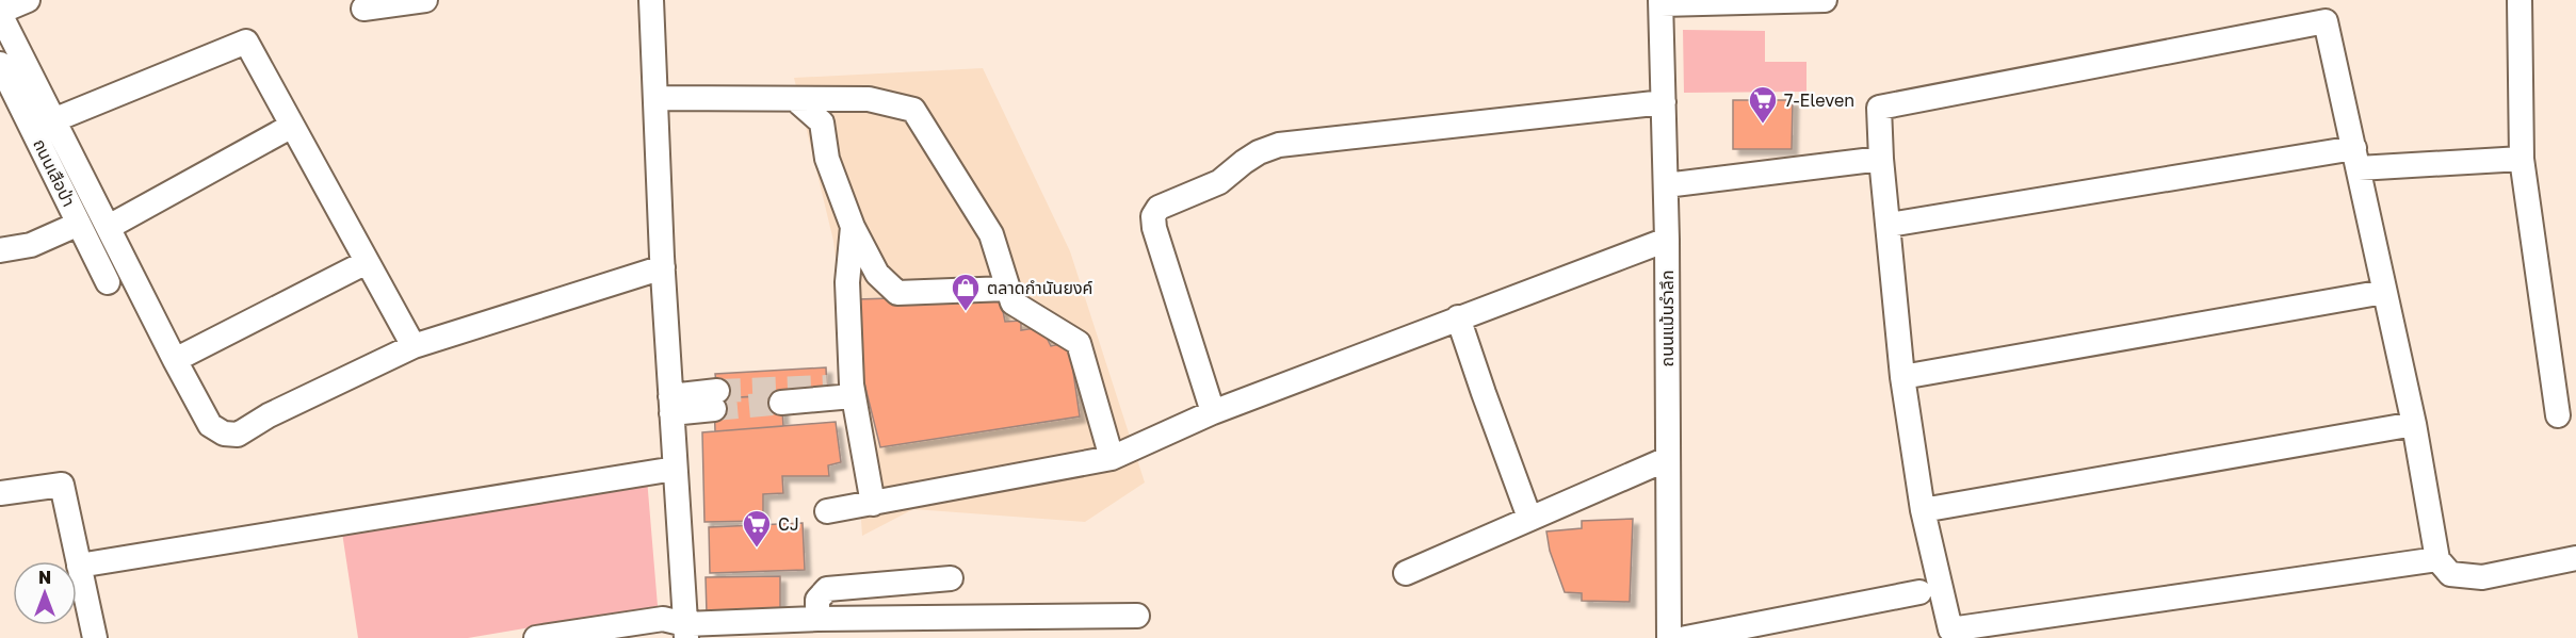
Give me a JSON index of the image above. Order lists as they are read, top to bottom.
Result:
{
  "streets": {
    "street": ["ถนนเสือป่า", "ถนนแม้นรำลึก"]
  },
  "places": {
    "supermarket": ["7-Eleven", "CJ"],
    "shop": ["ตลาดกำนันยงค์"]
  },
  "north": "top"
}
